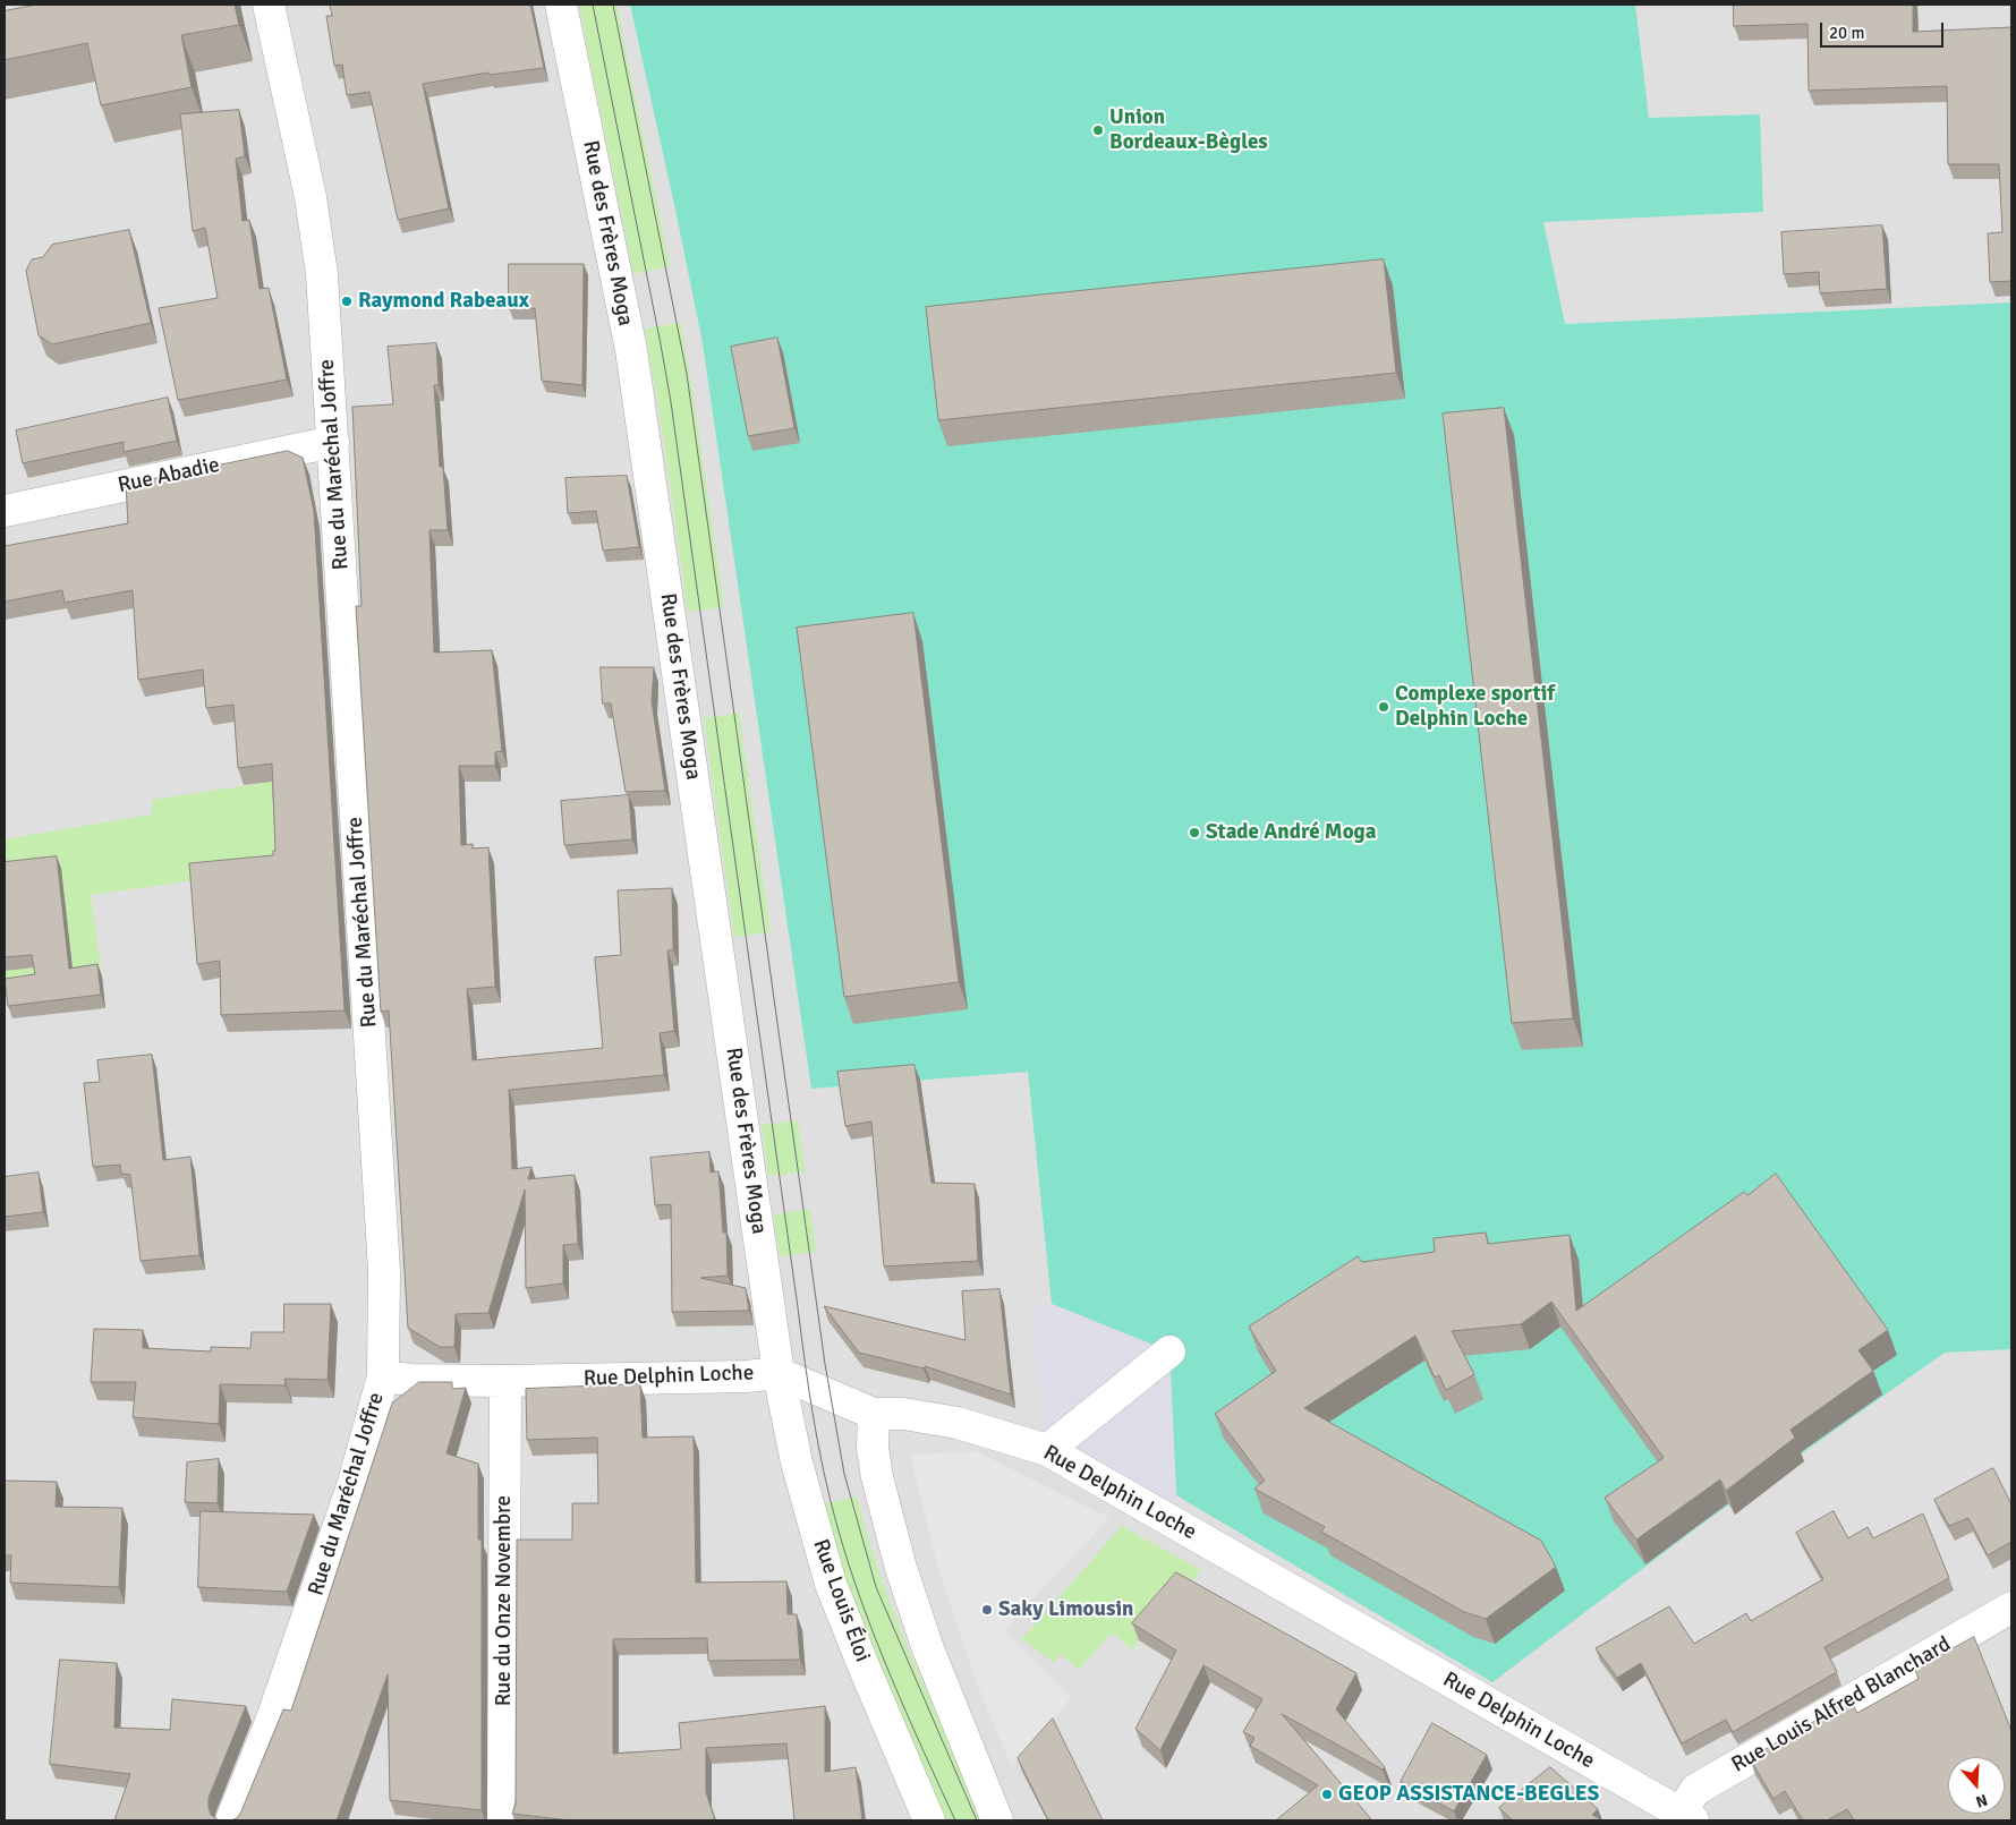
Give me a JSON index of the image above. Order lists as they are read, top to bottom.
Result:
{
  "streets": {
    "street": [
      "Rue des Frères Moga",
      "Rue du Maréchal Joffre",
      "Rue Abadie",
      "Rue Delphin Loche",
      "Rue du Onze Novembre",
      "Rue Louis Éloi",
      "Rue Louis Alfred Blanchard"
    ]
  },
  "crossings": [
    ["Rue des Frères Moga", "Rue Delphin Loche"],
    ["Rue des Frères Moga", "Rue Louis Éloi"],
    ["Rue du Maréchal Joffre", "Rue Abadie"],
    ["Rue du Maréchal Joffre", "Rue Delphin Loche"],
    ["Rue Delphin Loche", "Rue du Onze Novembre"],
    ["Rue Delphin Loche", "Rue Louis Éloi"],
    ["Rue Delphin Loche", "Rue Louis Alfred Blanchard"]
  ],
  "places": [
    "Union Bordeaux-Bègles",
    "Raymond Rabeaux",
    "Complexe sportif Delphin Loche",
    "Stade André Moga",
    "Saky Limousin",
    "GEOP ASSISTANCE-BEGLES"
  ],
  "scale_bar": "20 m",
  "north": "bottom"
}
